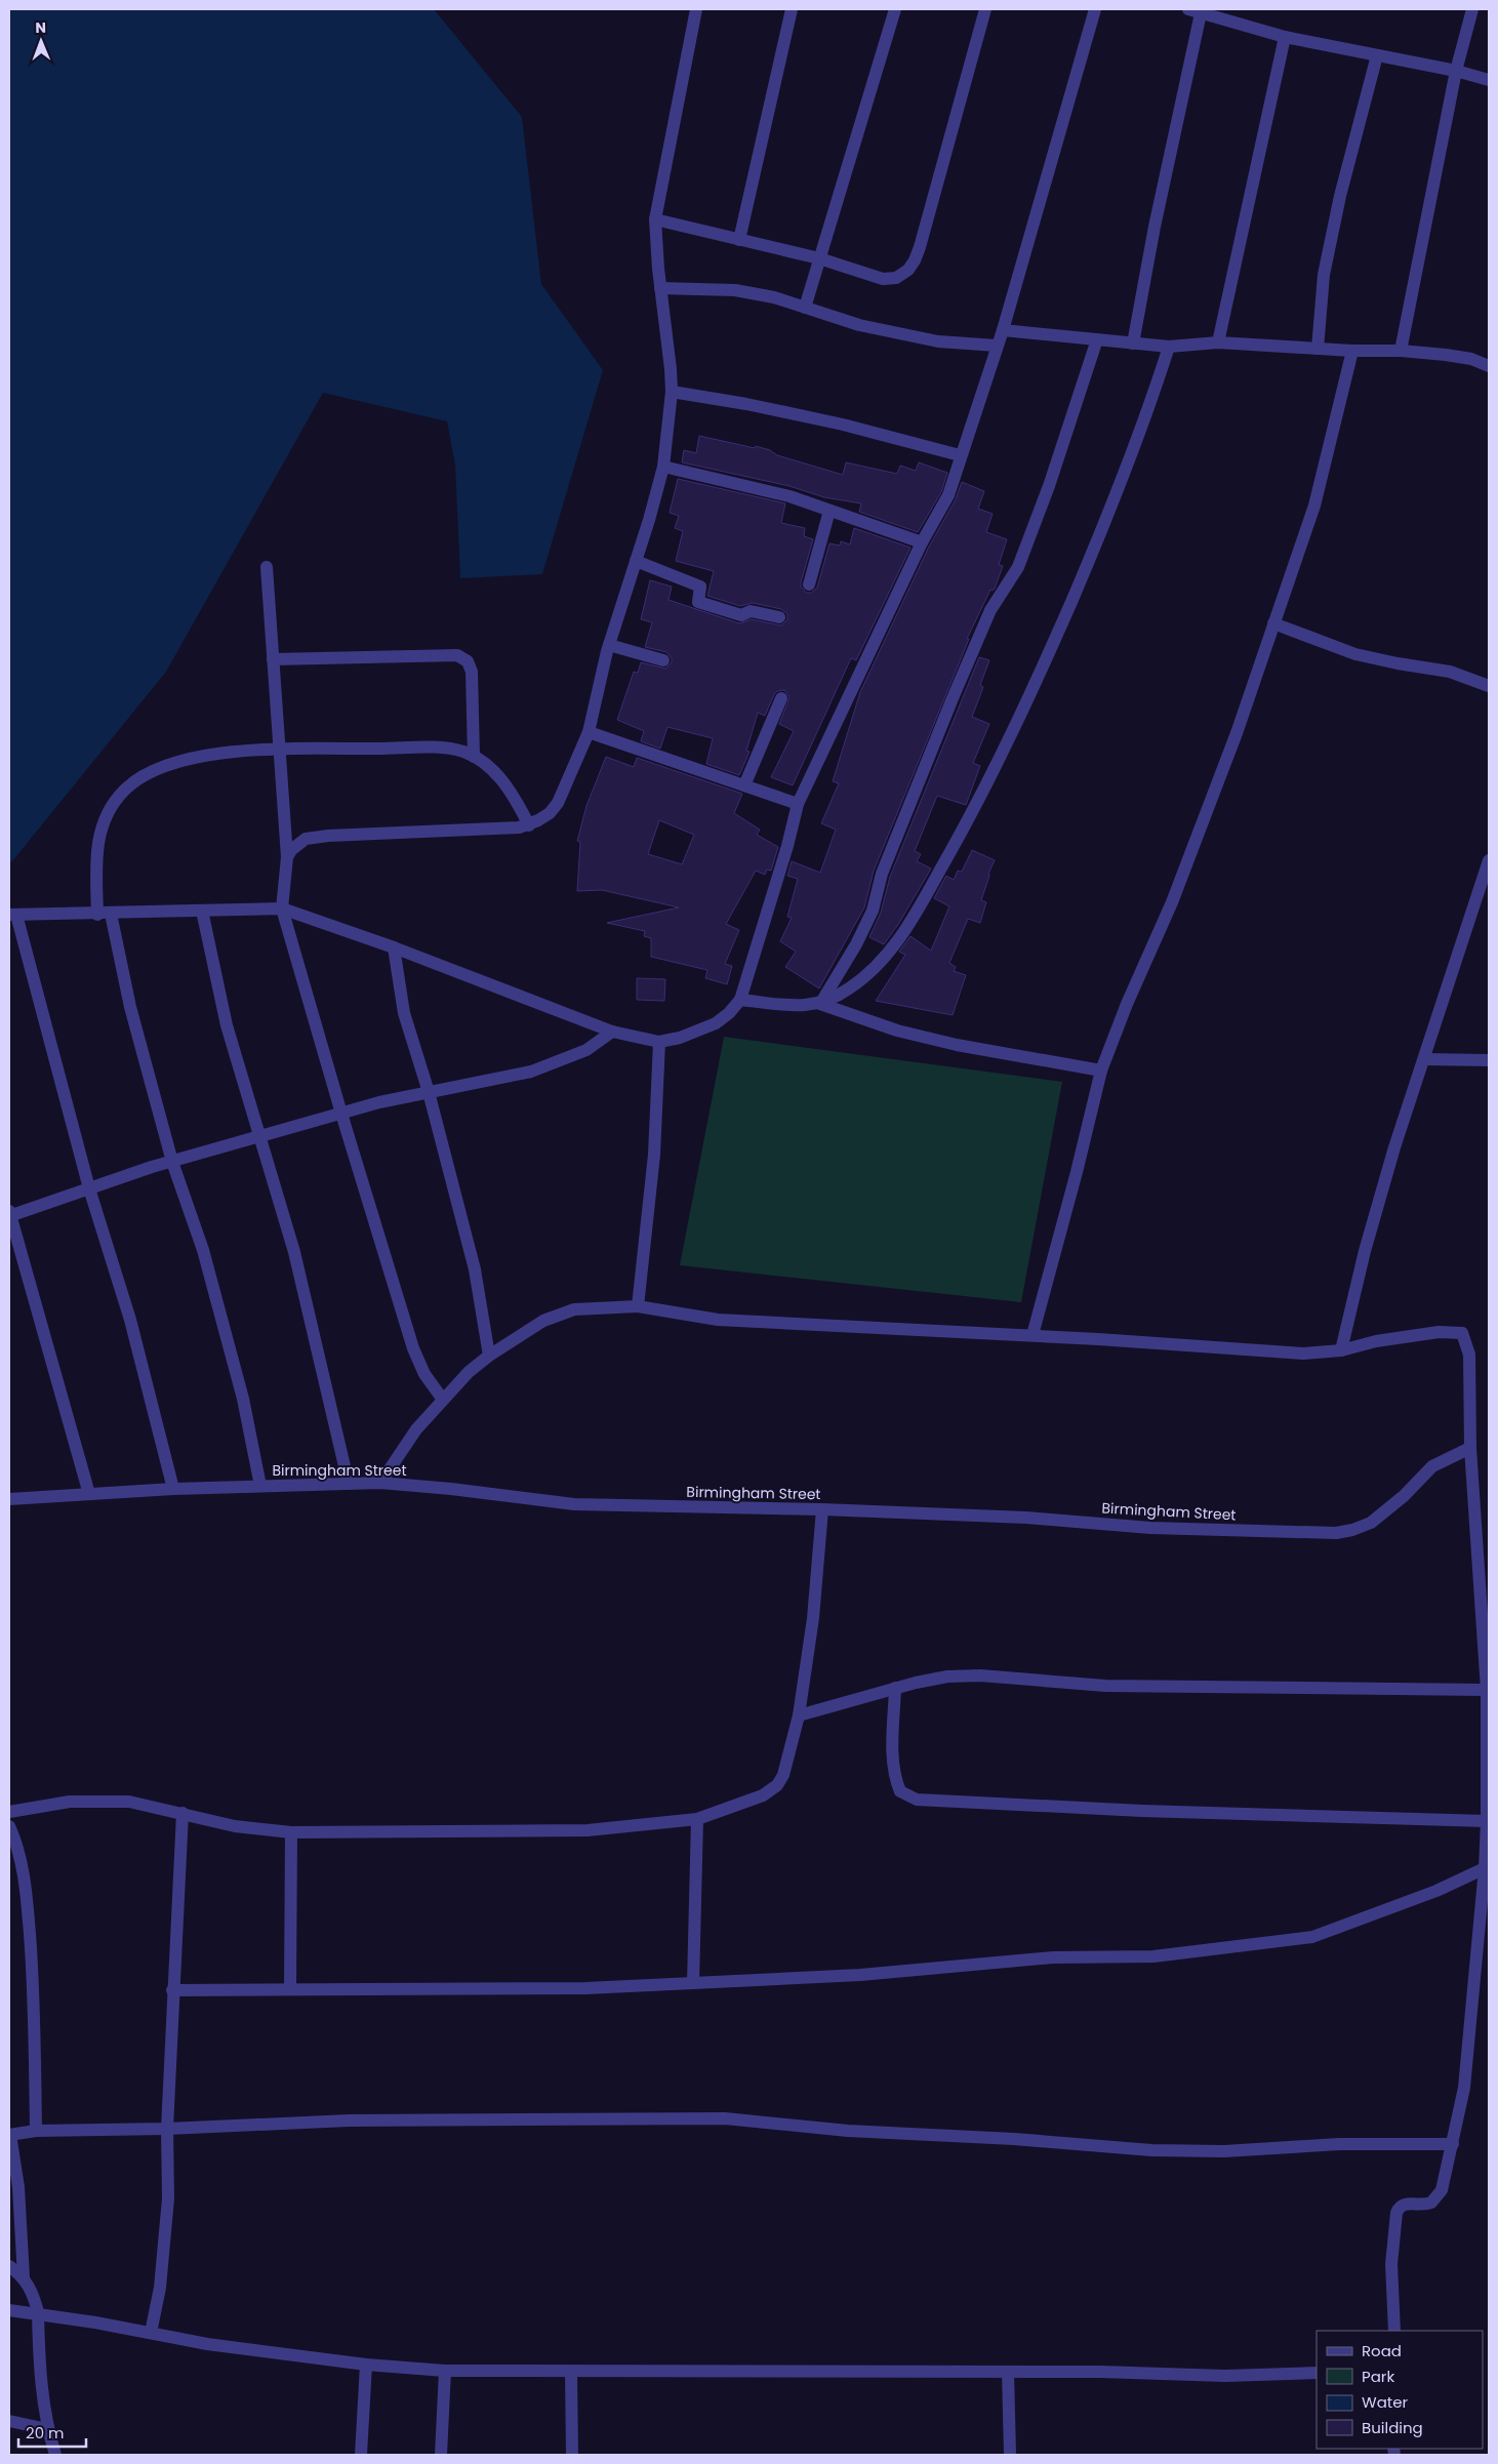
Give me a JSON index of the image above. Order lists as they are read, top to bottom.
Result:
{
  "streets": {
    "street": ["Birmingham Street"]
  },
  "legend": [
    "Road",
    "Park",
    "Water",
    "Building"
  ],
  "scale_bar": "20 m",
  "north": "top"
}
